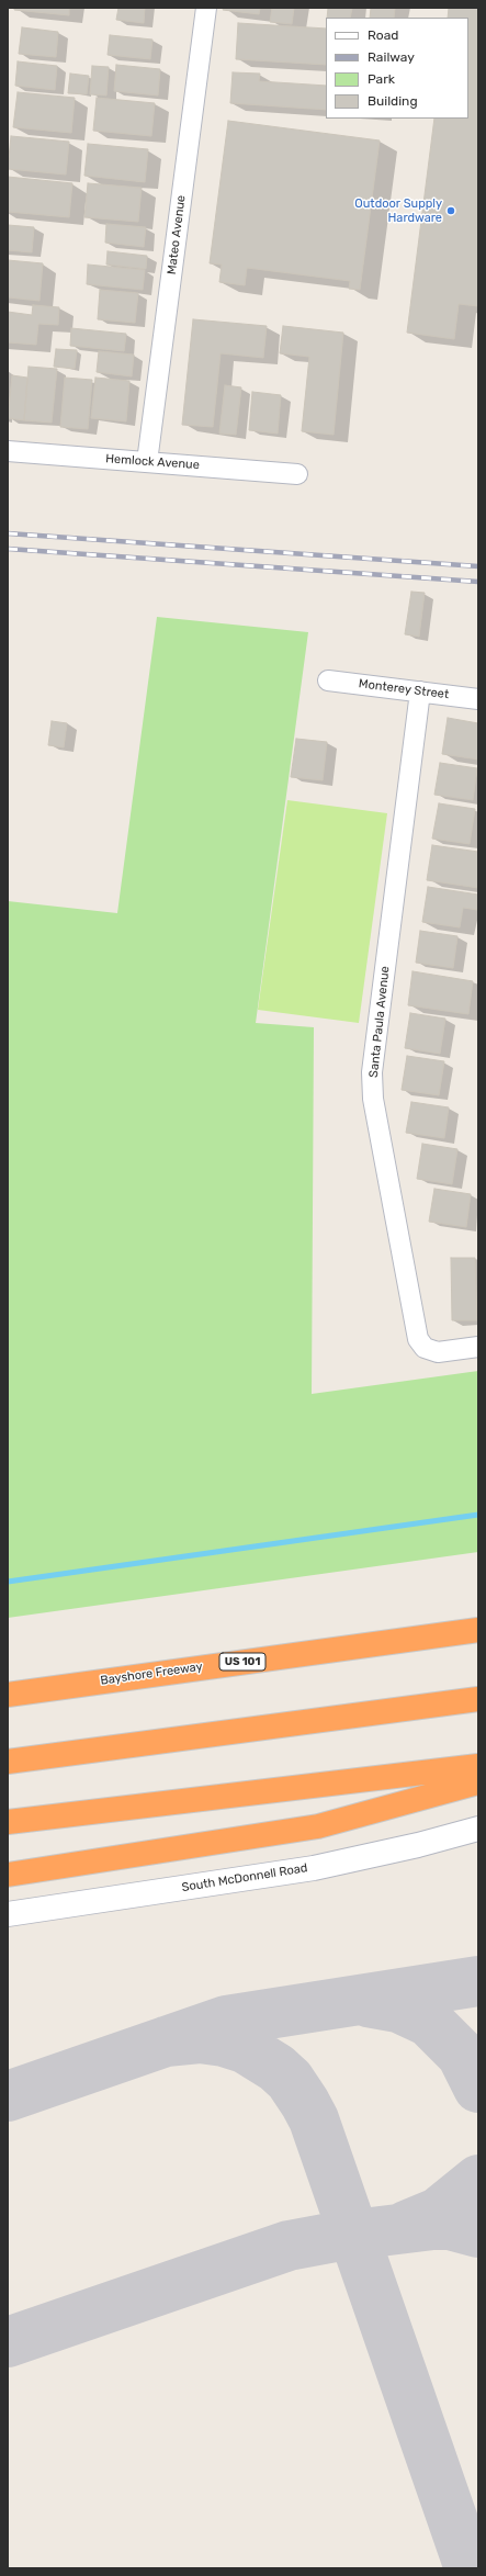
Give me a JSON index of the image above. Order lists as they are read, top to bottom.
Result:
{
  "streets": {
    "highway": ["US 101", "Bayshore Freeway"],
    "street": [
      "Mateo Avenue",
      "Hemlock Avenue",
      "Monterey Street",
      "Santa Paula Avenue",
      "South McDonnell Road"
    ]
  },
  "crossings": [
    ["Mateo Avenue", "Hemlock Avenue"],
    ["Monterey Street", "Santa Paula Avenue"]
  ],
  "places": ["Outdoor Supply Hardware"],
  "legend": [
    "Road",
    "Railway",
    "Park",
    "Building"
  ]
}
